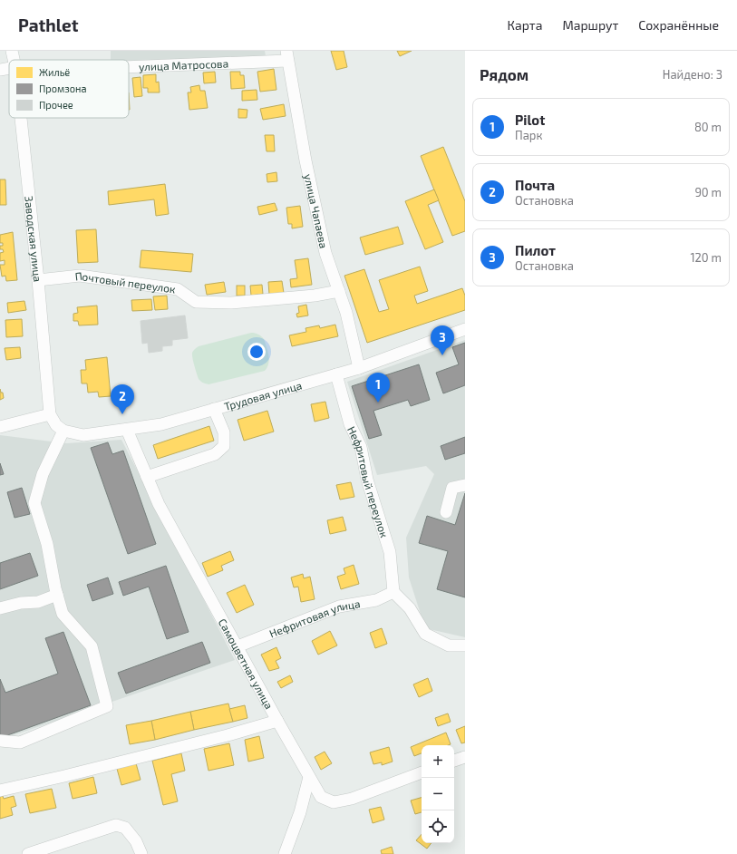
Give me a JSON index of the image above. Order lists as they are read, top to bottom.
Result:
{
  "streets": {
    "street": [
      "улица Матросова",
      "улица Чапаева",
      "Заводская улица",
      "Почтовый переулок",
      "Трудовая улица",
      "Нефритовый переулок",
      "Нефритовая улица",
      "Самоцветная улица"
    ]
  },
  "crossings": [
    ["улица Матросова", "улица Чапаева"],
    ["улица Чапаева", "Почтовый переулок"],
    ["улица Чапаева", "Трудовая улица"],
    ["Заводская улица", "Почтовый переулок"],
    ["Заводская улица", "Трудовая улица"],
    ["Трудовая улица", "Нефритовый переулок"],
    ["Трудовая улица", "Самоцветная улица"],
    ["Нефритовый переулок", "Нефритовая улица"],
    ["Нефритовая улица", "Самоцветная улица"]
  ],
  "legend": ["Жильё", "Промзона", "Прочее"],
  "page": {
    "header": "Pathlet",
    "nav": ["Карта", "Маршрут", "Сохранённые"],
    "heading": ["Рядом", "Найдено: 3"],
    "list": [
      {
        "mark": "1",
        "name": "Pilot",
        "note": "Парк",
        "value": "80 m"
      },
      {
        "mark": "2",
        "name": "Почта",
        "note": "Остановка",
        "value": "90 m"
      },
      {
        "mark": "3",
        "name": "Пилот",
        "note": "Остановка",
        "value": "120 m"
      }
    ],
    "pins": ["3", "1", "2"],
    "map_buttons": ["+", "−"]
  }
}
